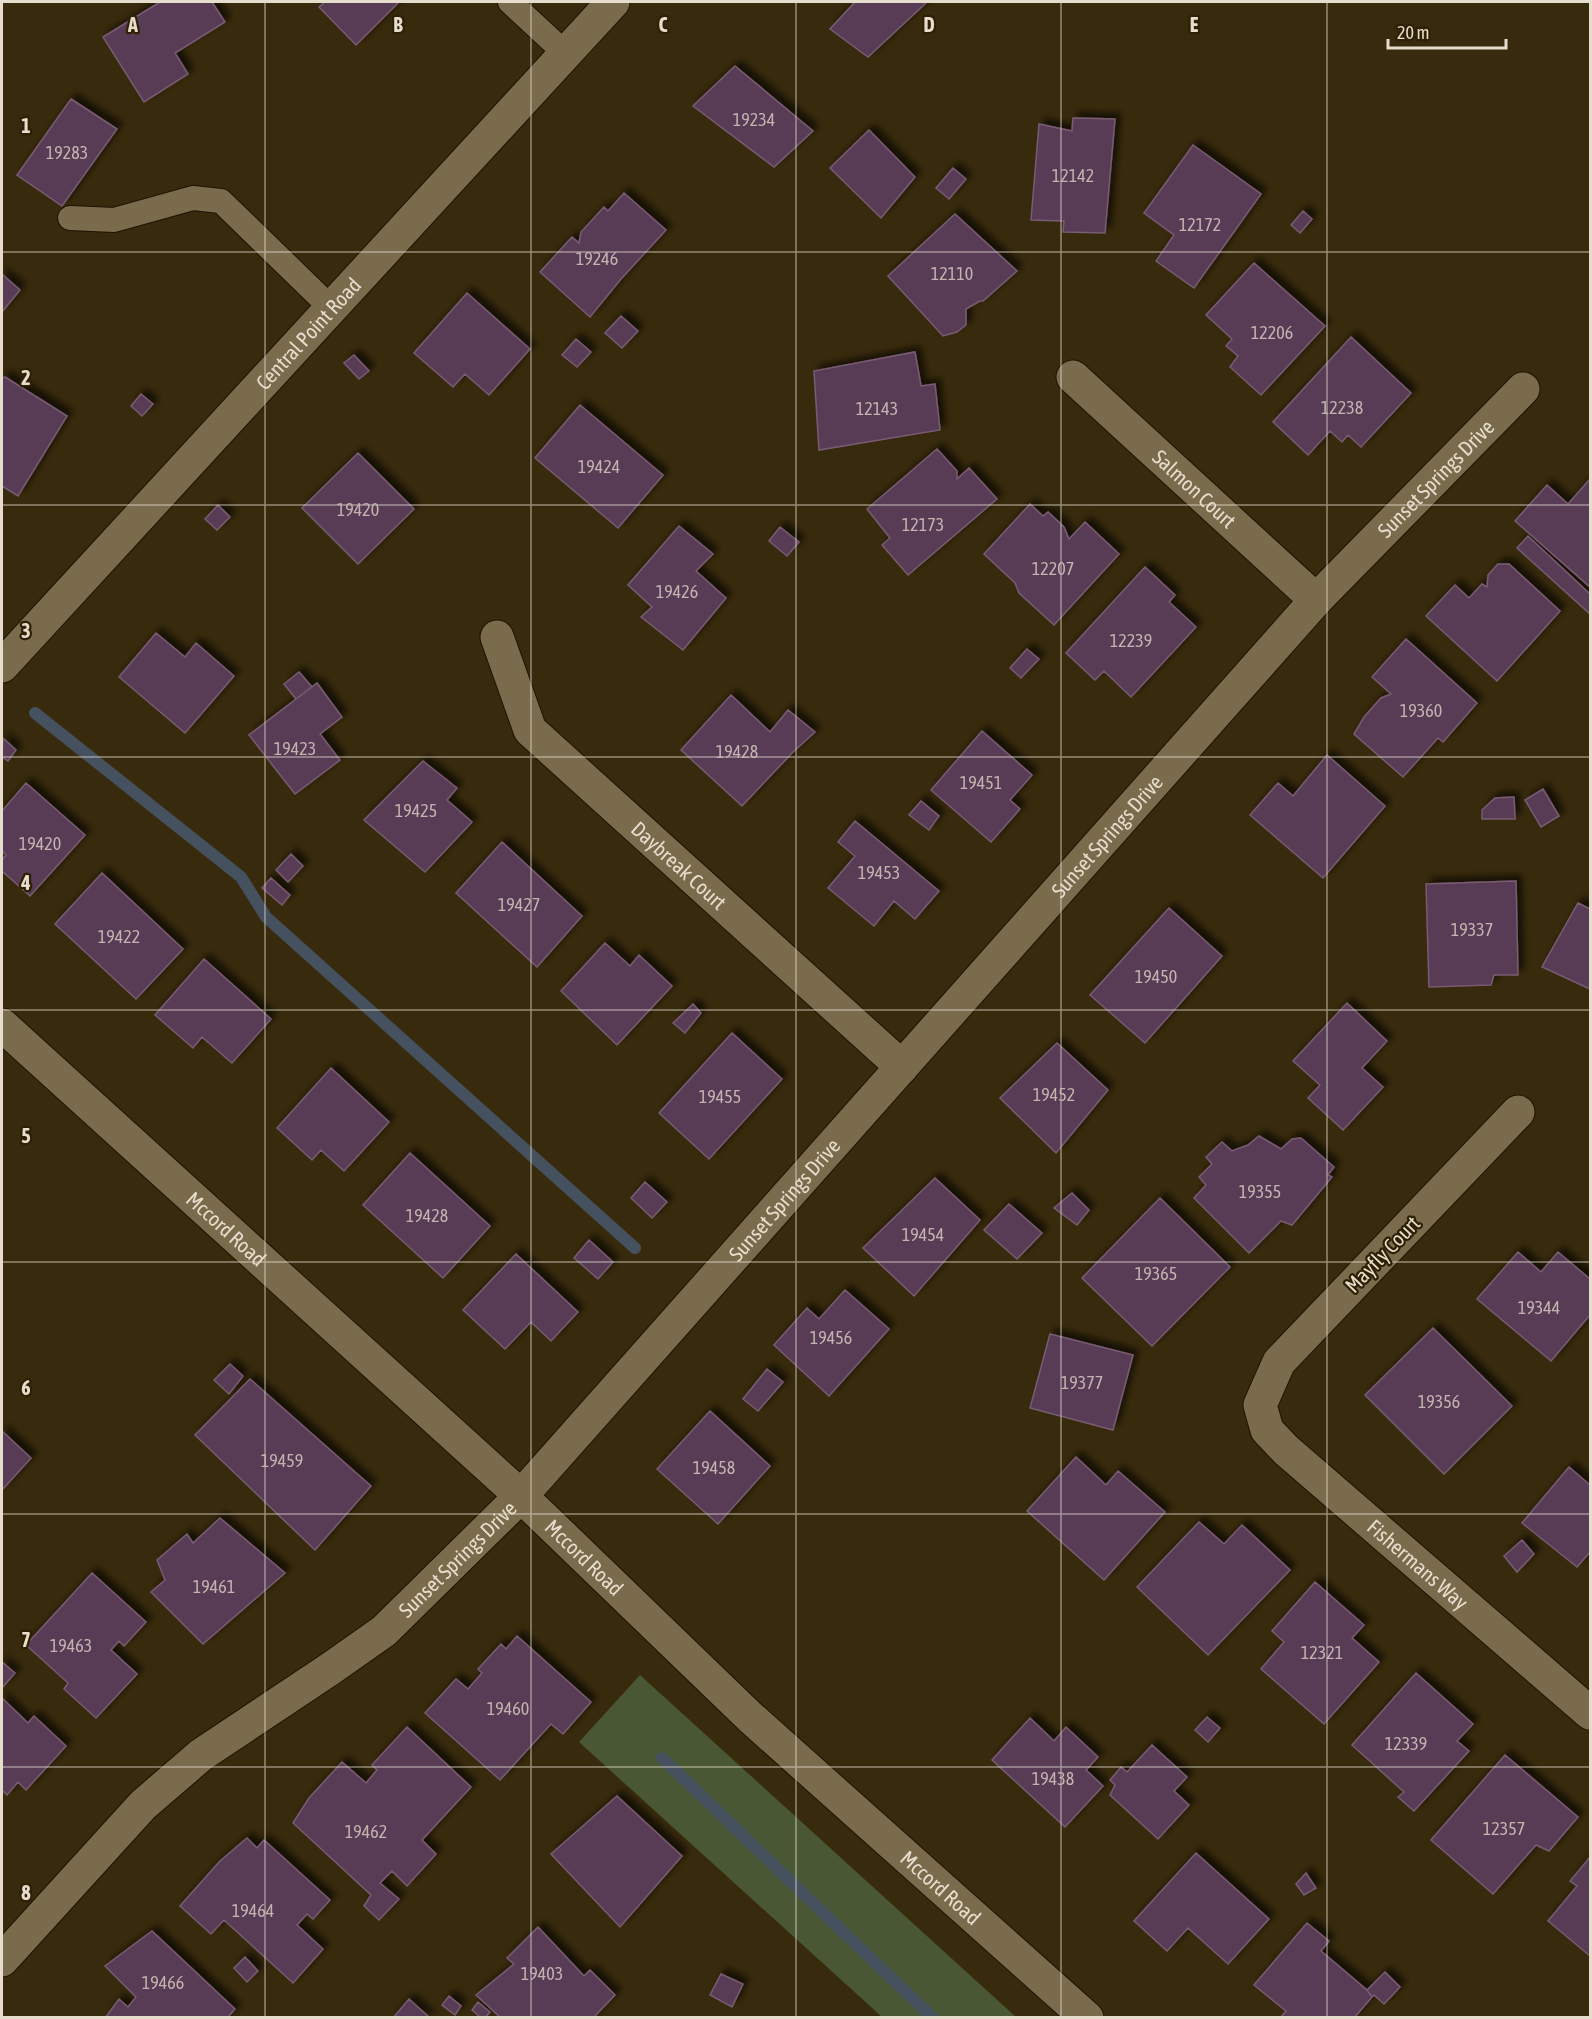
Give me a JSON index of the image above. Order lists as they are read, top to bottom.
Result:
{
  "streets": {
    "street": [
      "Central Point Road",
      "Sunset Springs Drive",
      "Salmon Court",
      "Daybreak Court",
      "Mccord Road",
      "Mayfly Court",
      "Fishermans Way"
    ]
  },
  "crossings": [
    ["Sunset Springs Drive", "Salmon Court"],
    ["Sunset Springs Drive", "Daybreak Court"],
    ["Sunset Springs Drive", "Mccord Road"],
    ["Mayfly Court", "Fishermans Way"]
  ],
  "house_numbers": [
    "19234",
    "19283",
    "12142",
    "12172",
    "19246",
    "12110",
    "12206",
    "12238",
    "12143",
    "19424",
    "19420",
    "12173",
    "12207",
    "19426",
    "12239",
    "19360",
    "19423",
    "19428",
    "19451",
    "19425",
    "19420",
    "19453",
    "19427",
    "19337",
    "19422",
    "19450",
    "19452",
    "19455",
    "19355",
    "19428",
    "19454",
    "19365",
    "19344",
    "19456",
    "19377",
    "19356",
    "19459",
    "19458",
    "19461",
    "19463",
    "12321",
    "19460",
    "12339",
    "19438",
    "12357",
    "19462",
    "19464",
    "19403",
    "19466"
  ],
  "scale_bar": "20 m",
  "grid": {
    "columns": [
      "A",
      "B",
      "C",
      "D",
      "E"
    ],
    "rows": [
      "1",
      "2",
      "3",
      "4",
      "5",
      "6",
      "7",
      "8"
    ]
  }
}
